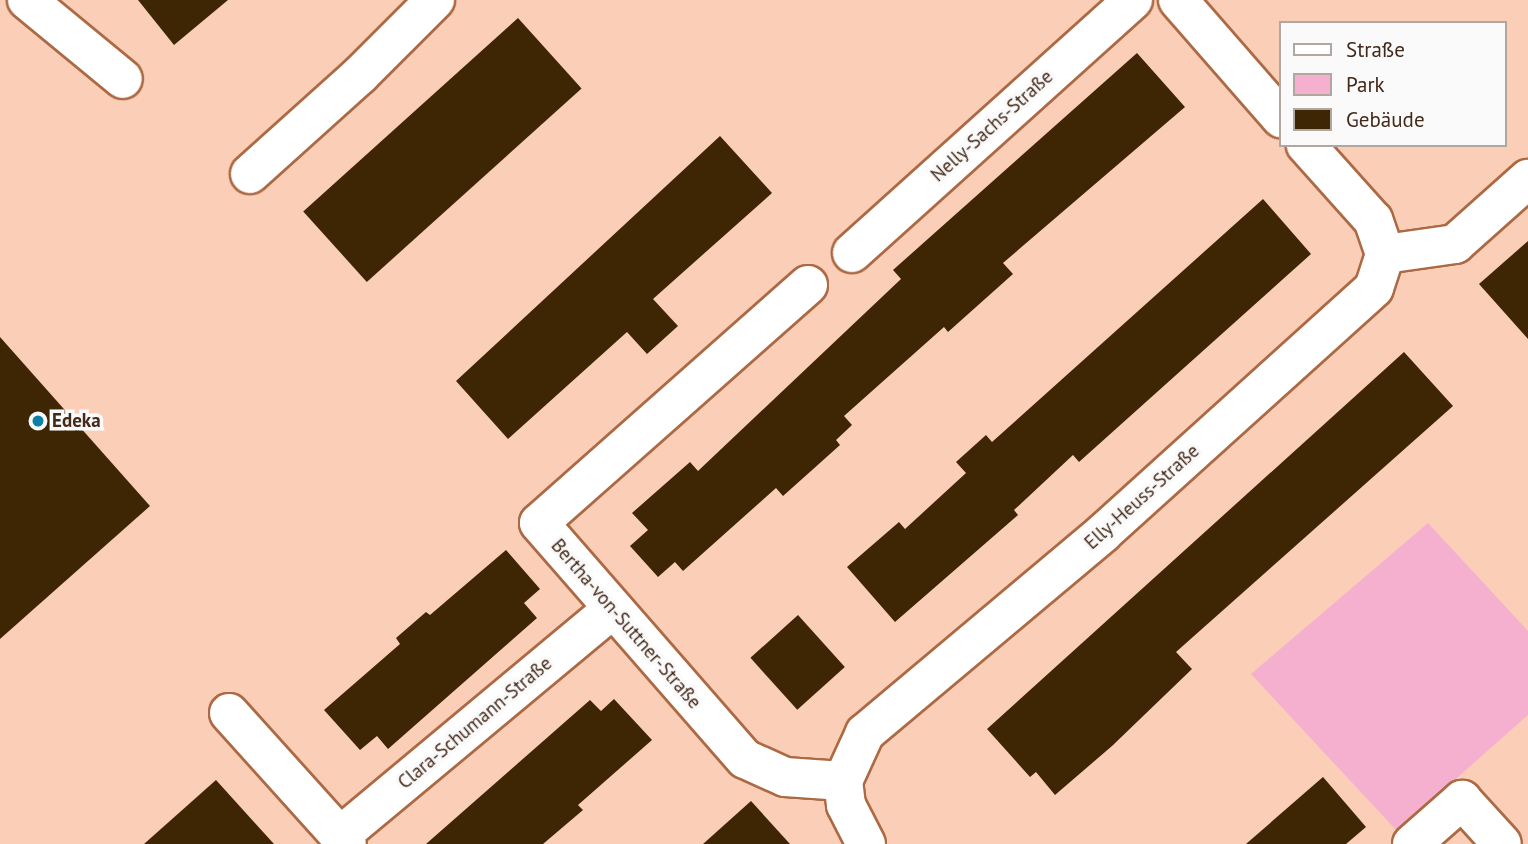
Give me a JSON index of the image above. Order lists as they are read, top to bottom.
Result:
{
  "streets": {
    "street": [
      "Nelly-Sachs-Straße",
      "Elly-Heuss-Straße",
      "Bertha-von-Suttner-Straße",
      "Clara-Schumann-Straße"
    ]
  },
  "crossings": [
    ["Elly-Heuss-Straße", "Bertha-von-Suttner-Straße"],
    ["Bertha-von-Suttner-Straße", "Clara-Schumann-Straße"]
  ],
  "places": ["Edeka"],
  "legend": ["Straße", "Park", "Gebäude"]
}
